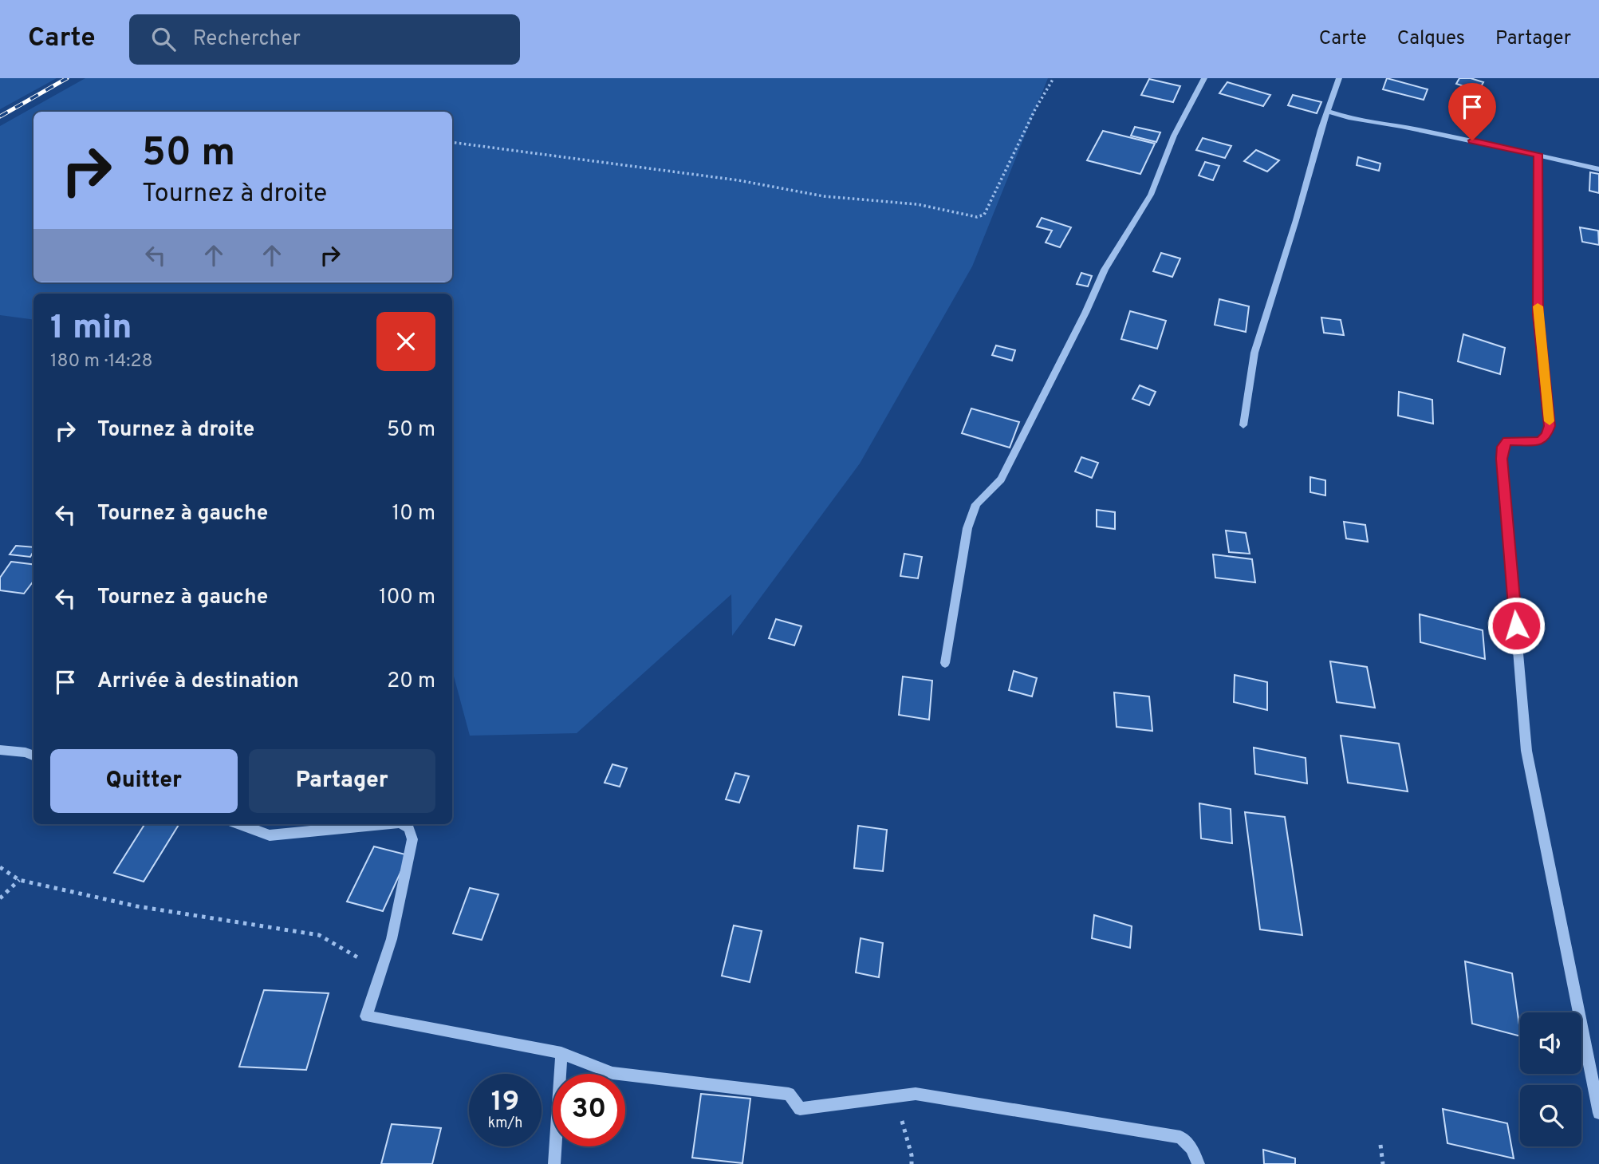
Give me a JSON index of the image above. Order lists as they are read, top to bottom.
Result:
{
  "page": {
    "header": "Carte",
    "search": "Rechercher",
    "nav": ["Carte", "Calques", "Partager"],
    "turn": ["50 m", "Tournez à droite"],
    "heading": ["1 min", "180 m · 14:28"],
    "list": [
      {
        "name": "Tournez à droite",
        "value": "50 m"
      },
      {
        "name": "Tournez à gauche",
        "value": "10 m"
      },
      {
        "name": "Tournez à gauche",
        "value": "100 m"
      },
      {
        "name": "Arrivée à destination",
        "value": "20 m"
      }
    ],
    "buttons": ["Quitter", "Partager"],
    "speed": "19 km/h",
    "limit": "30"
  }
}
